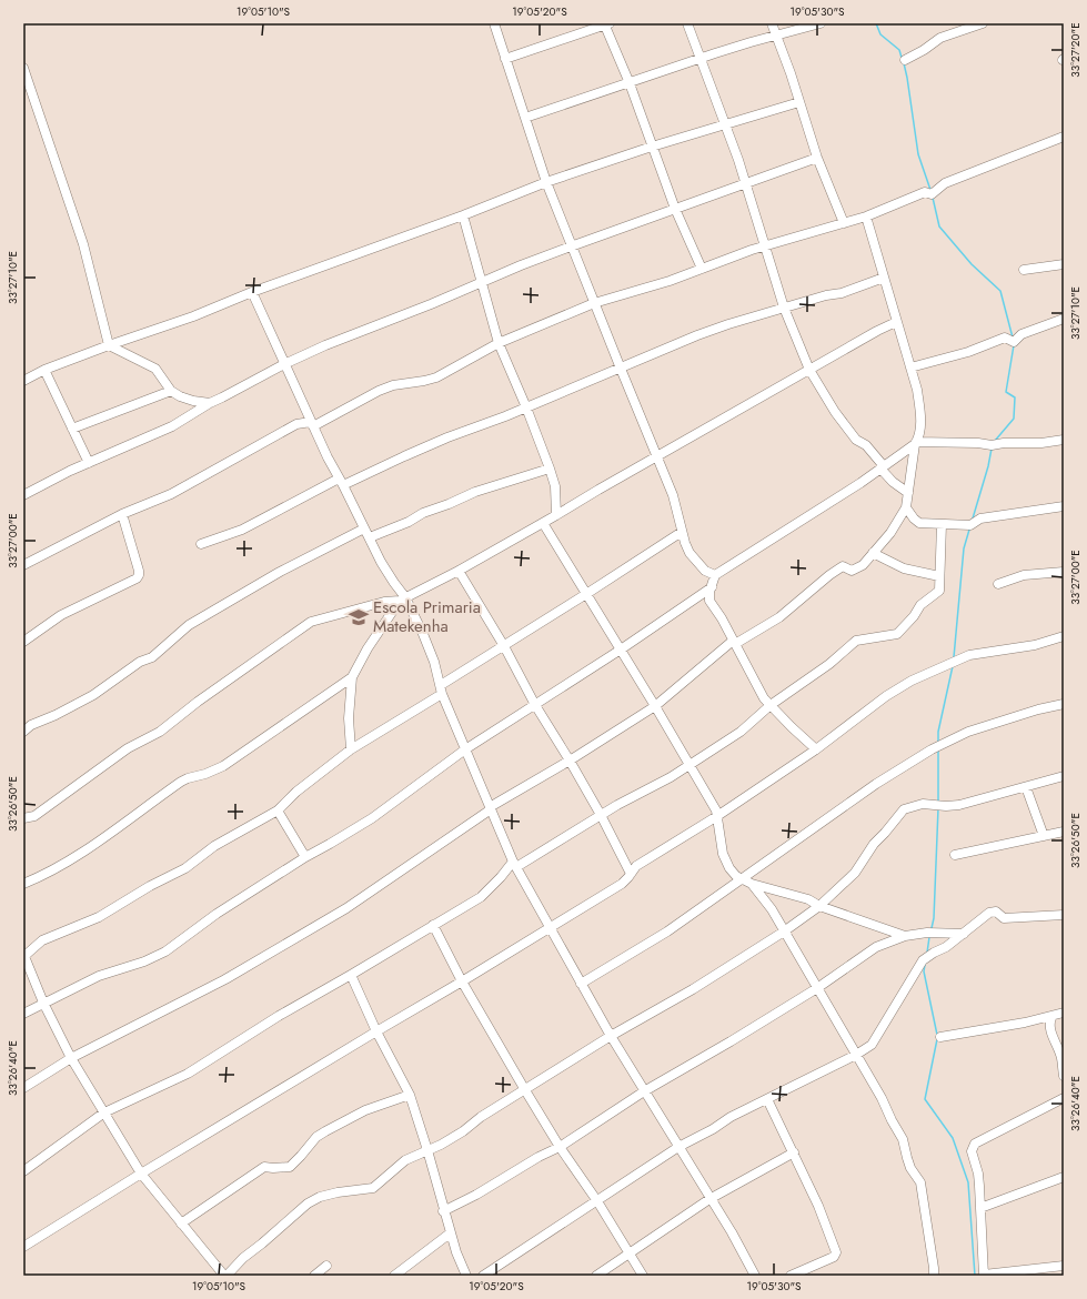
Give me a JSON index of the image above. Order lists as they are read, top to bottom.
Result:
{
  "places": {
    "school or university": ["Escola Primaria Matekenha"]
  },
  "coordinates": [
    "19°05'10\"S",
    "19°05'20\"S",
    "19°05'30\"S",
    "33°27'20\"E",
    "33°27'10\"E",
    "33°27'00\"E",
    "33°26'50\"E",
    "33°26'40\"E"
  ]
}
